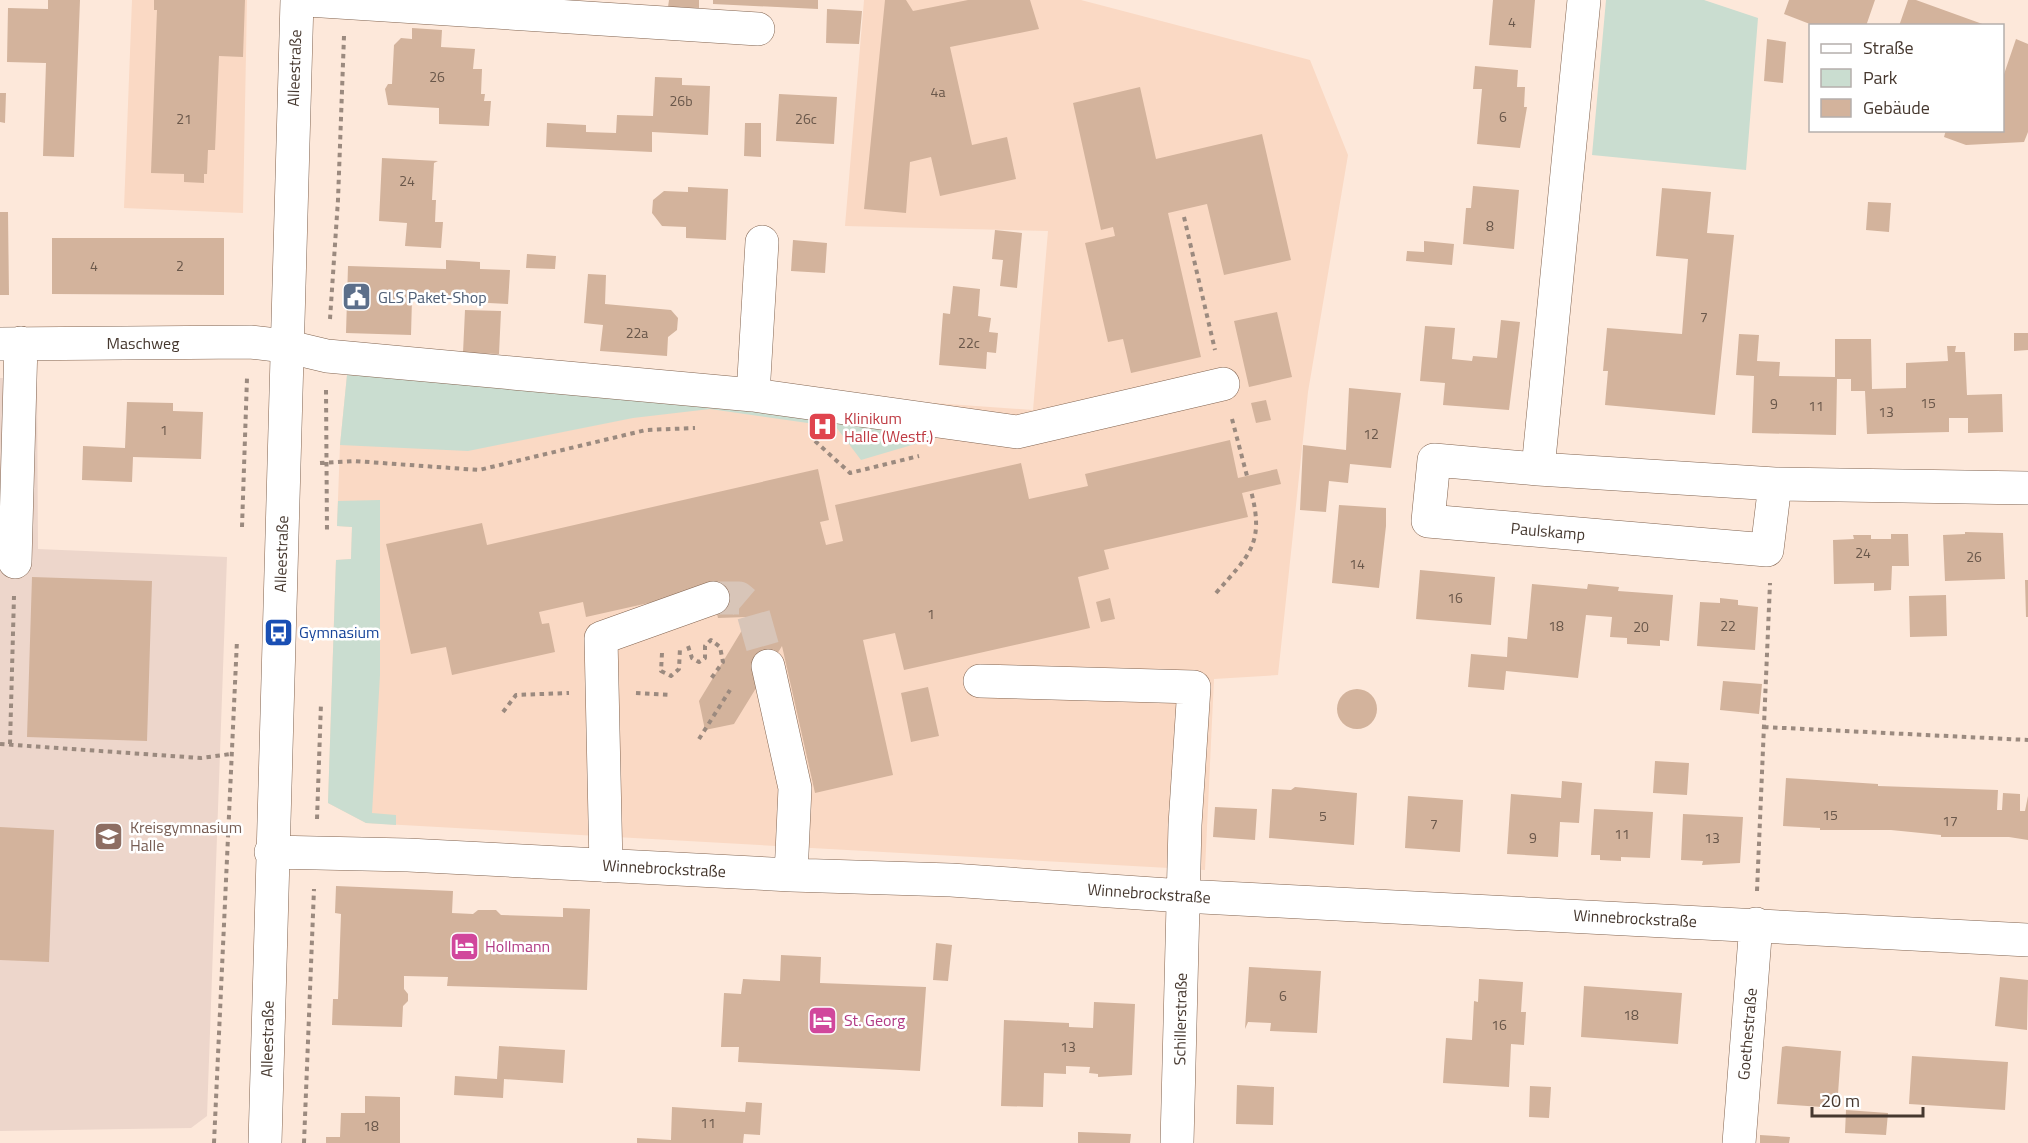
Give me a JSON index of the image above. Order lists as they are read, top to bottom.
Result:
{
  "streets": {
    "street": [
      "Alleestraße",
      "Maschweg",
      "Paulskamp",
      "Winnebrockstraße",
      "Schillerstraße",
      "Goethestraße"
    ]
  },
  "crossings": [
    ["Alleestraße", "Maschweg"],
    ["Alleestraße", "Winnebrockstraße"],
    ["Winnebrockstraße", "Schillerstraße"],
    ["Winnebrockstraße", "Goethestraße"]
  ],
  "places": {
    "public building": ["GLS Paket-Shop"],
    "hospital": ["Klinikum Halle (Westf.)"],
    "bus stop": ["Gymnasium"],
    "school or university": ["Kreisgymnasium Halle"],
    "hotel": ["Hollmann", "St. Georg"]
  },
  "house_numbers": [
    "4",
    "26",
    "4a",
    "26b",
    "6",
    "21",
    "26c",
    "24",
    "8",
    "4",
    "2",
    "7",
    "22a",
    "22c",
    "15",
    "9",
    "11",
    "13",
    "1",
    "12",
    "24",
    "26",
    "14",
    "16",
    "1",
    "18",
    "22",
    "20",
    "15",
    "5",
    "17",
    "7",
    "11",
    "9",
    "13",
    "6",
    "18",
    "16",
    "13",
    "11",
    "18"
  ],
  "legend": ["Straße", "Park", "Gebäude"],
  "scale_bar": "20 m"
}
